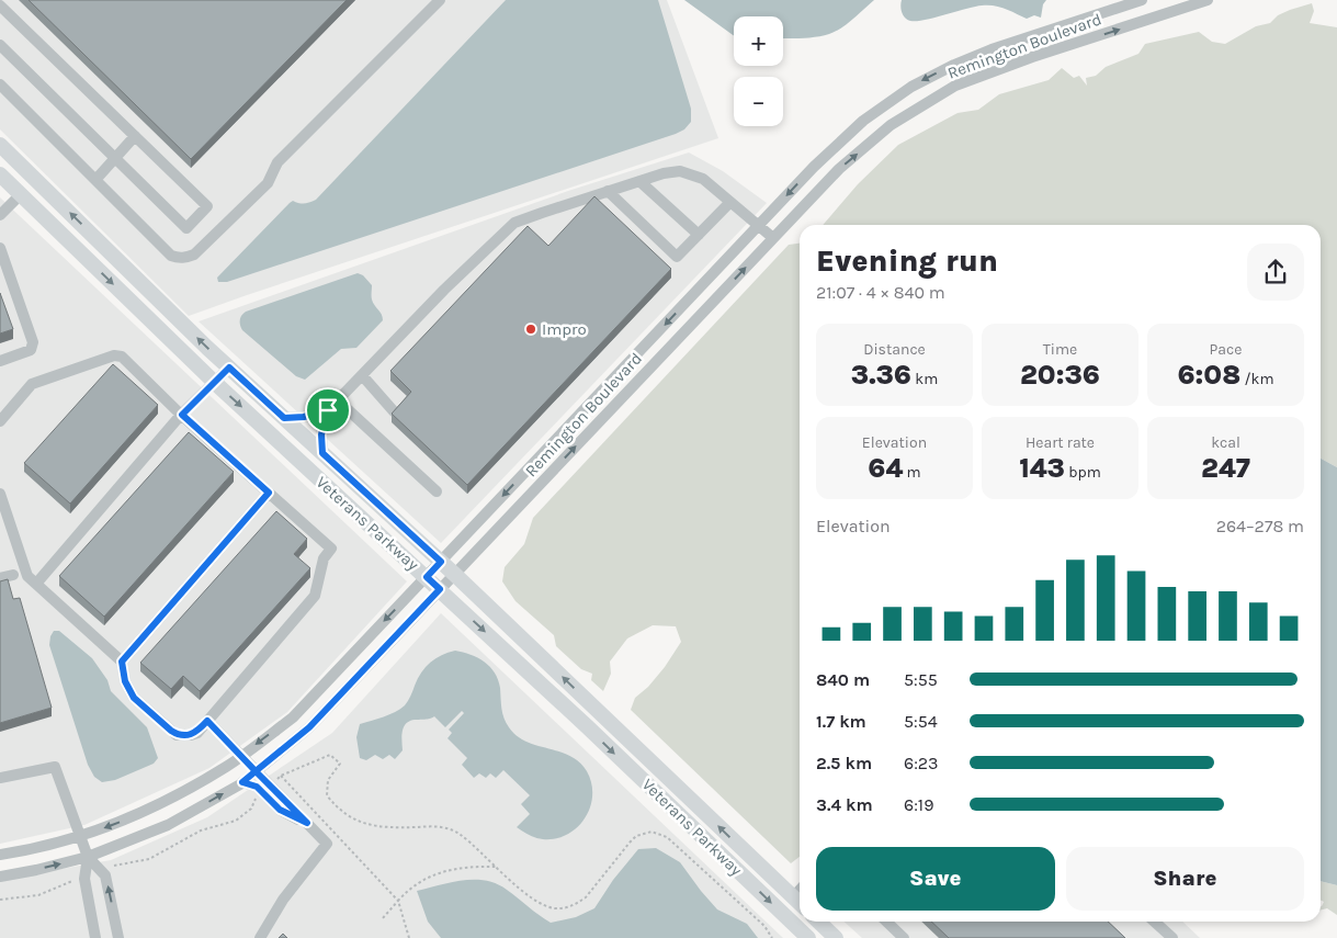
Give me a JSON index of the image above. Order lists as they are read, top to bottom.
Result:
{
  "streets": {
    "main road": ["Veterans Parkway"],
    "street": ["Remington Boulevard"]
  },
  "crossings": [
    ["Remington Boulevard", "Veterans Parkway"]
  ],
  "places": ["Impro"],
  "page": {
    "map_buttons": ["+", "−"],
    "heading": ["Evening run", "21:07 · 4 × 840 m"],
    "stats": [
      ["Distance", "3.36 km"],
      ["Time", "20:36"],
      ["Pace", "6:08 /km"],
      ["Elevation", "64 m"],
      ["Heart rate", "143 bpm"],
      ["kcal", "247"]
    ],
    "chart": ["Elevation", "264–278 m"],
    "list": [
      {
        "name": "840 m",
        "note": "5:55"
      },
      {
        "name": "1.7 km",
        "note": "5:54"
      },
      {
        "name": "2.5 km",
        "note": "6:23"
      },
      {
        "name": "3.4 km",
        "note": "6:19"
      }
    ],
    "buttons": ["Save", "Share"]
  }
}
